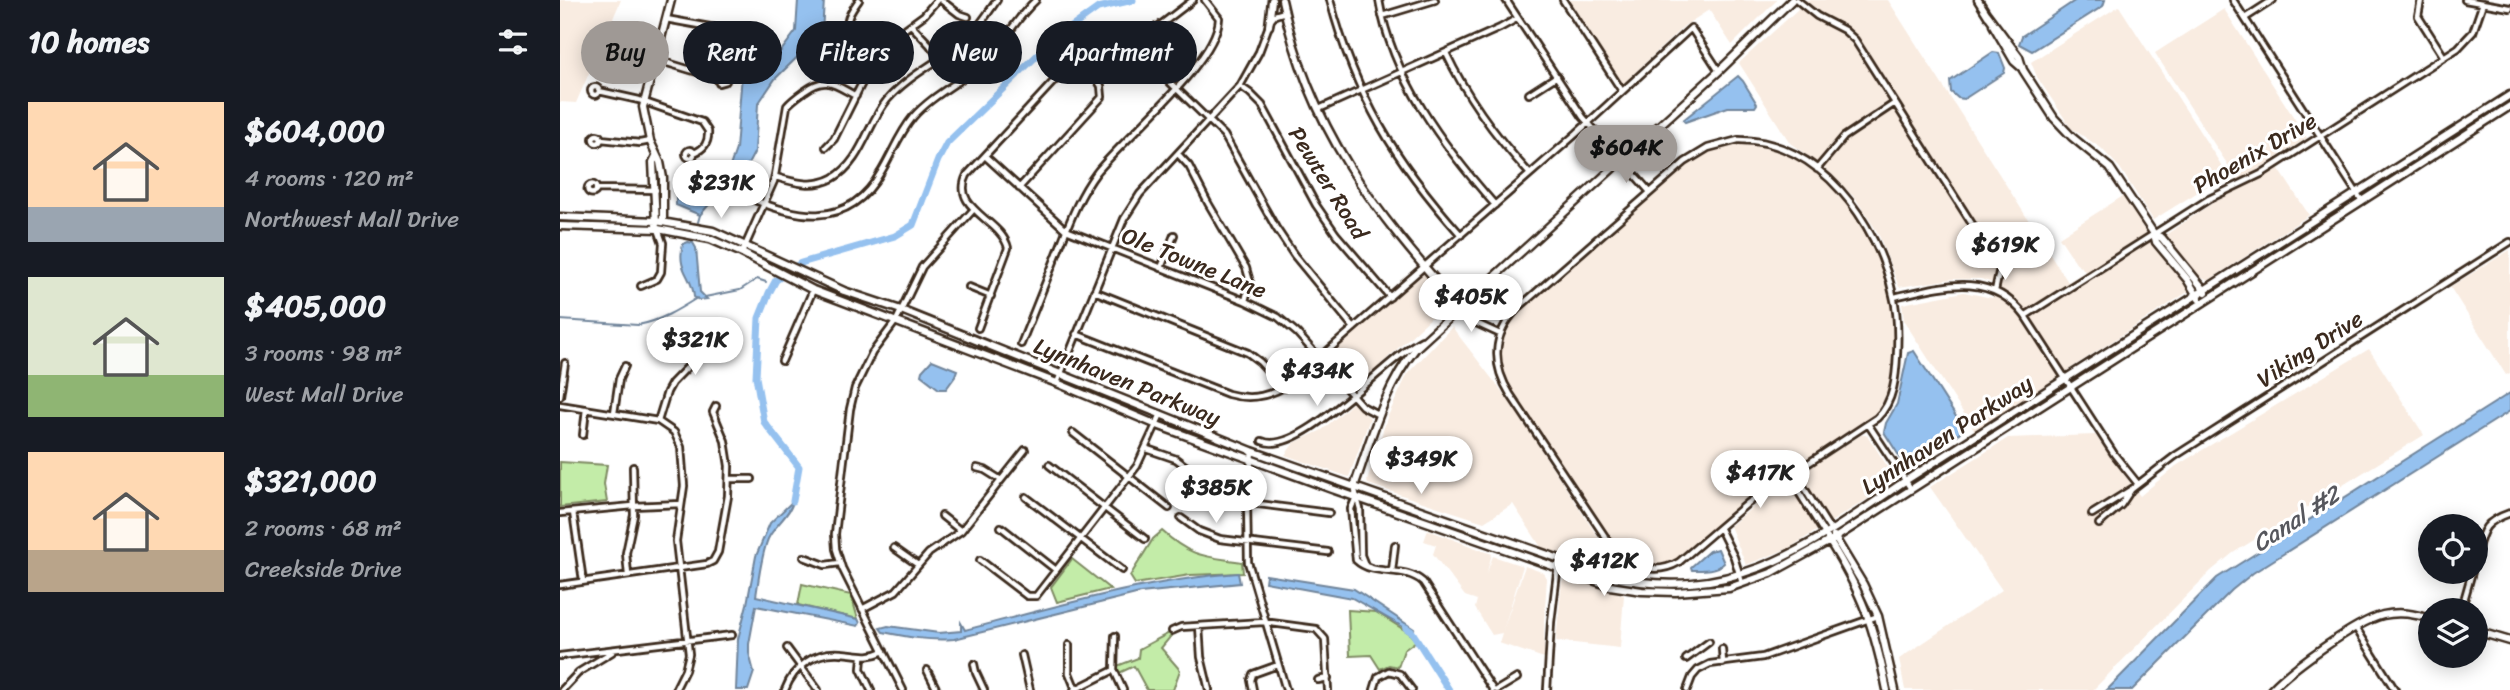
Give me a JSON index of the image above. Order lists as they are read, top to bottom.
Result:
{
  "streets": {
    "main road": ["Lynnhaven Parkway"],
    "street": [
      "Phoenix Drive",
      "Pewter Road",
      "Ole Towne Lane",
      "Viking Drive"
    ]
  },
  "water": ["Canal #2"],
  "page": {
    "heading": "10 homes",
    "chip": [
      "Buy",
      "Rent",
      "Filters",
      "New",
      "Apartment"
    ],
    "list": [
      {
        "name": "$604,000",
        "note": "4 rooms · 120 m² · Northwest Mall Drive"
      },
      {
        "name": "$405,000",
        "note": "3 rooms · 98 m² · West Mall Drive"
      },
      {
        "name": "$321,000",
        "note": "2 rooms · 68 m² · Creekside Drive"
      }
    ],
    "price": [
      "$604K",
      "$231K",
      "$619K",
      "$405K",
      "$321K",
      "$434K",
      "$349K",
      "$417K",
      "$385K",
      "$412K"
    ]
  }
}
